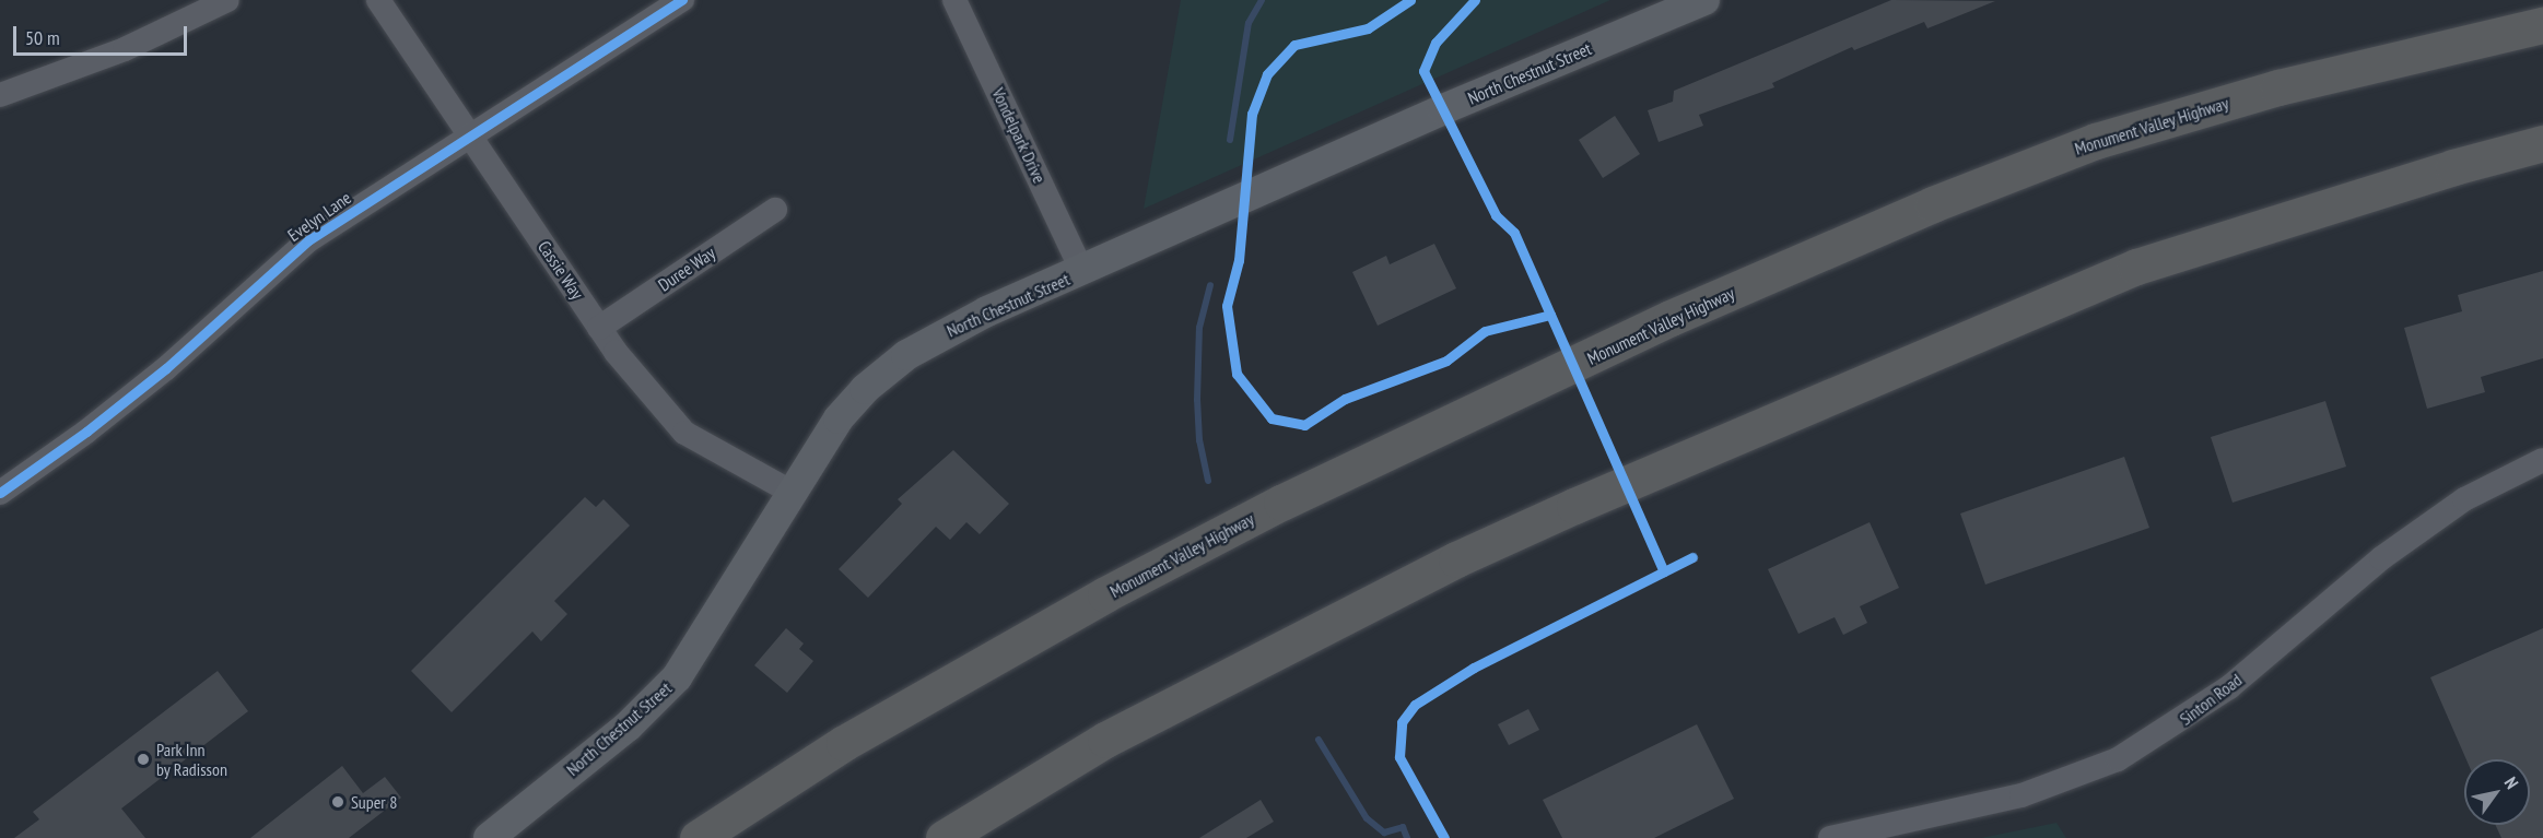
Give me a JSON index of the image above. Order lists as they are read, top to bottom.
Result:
{
  "streets": {
    "highway": ["Monument Valley Highway"],
    "main road": ["North Chestnut Street"],
    "street": [
      "Vondelpark Drive",
      "Evelyn Lane",
      "Duree Way",
      "Cassie Way",
      "Sinton Road"
    ]
  },
  "crossings": [
    ["North Chestnut Street", "Vondelpark Drive"],
    ["North Chestnut Street", "Cassie Way"],
    ["Evelyn Lane", "Cassie Way"],
    ["Duree Way", "Cassie Way"]
  ],
  "places": ["Park Inn by Radisson", "Super 8"],
  "scale_bar": "50 m",
  "north": "top right"
}
